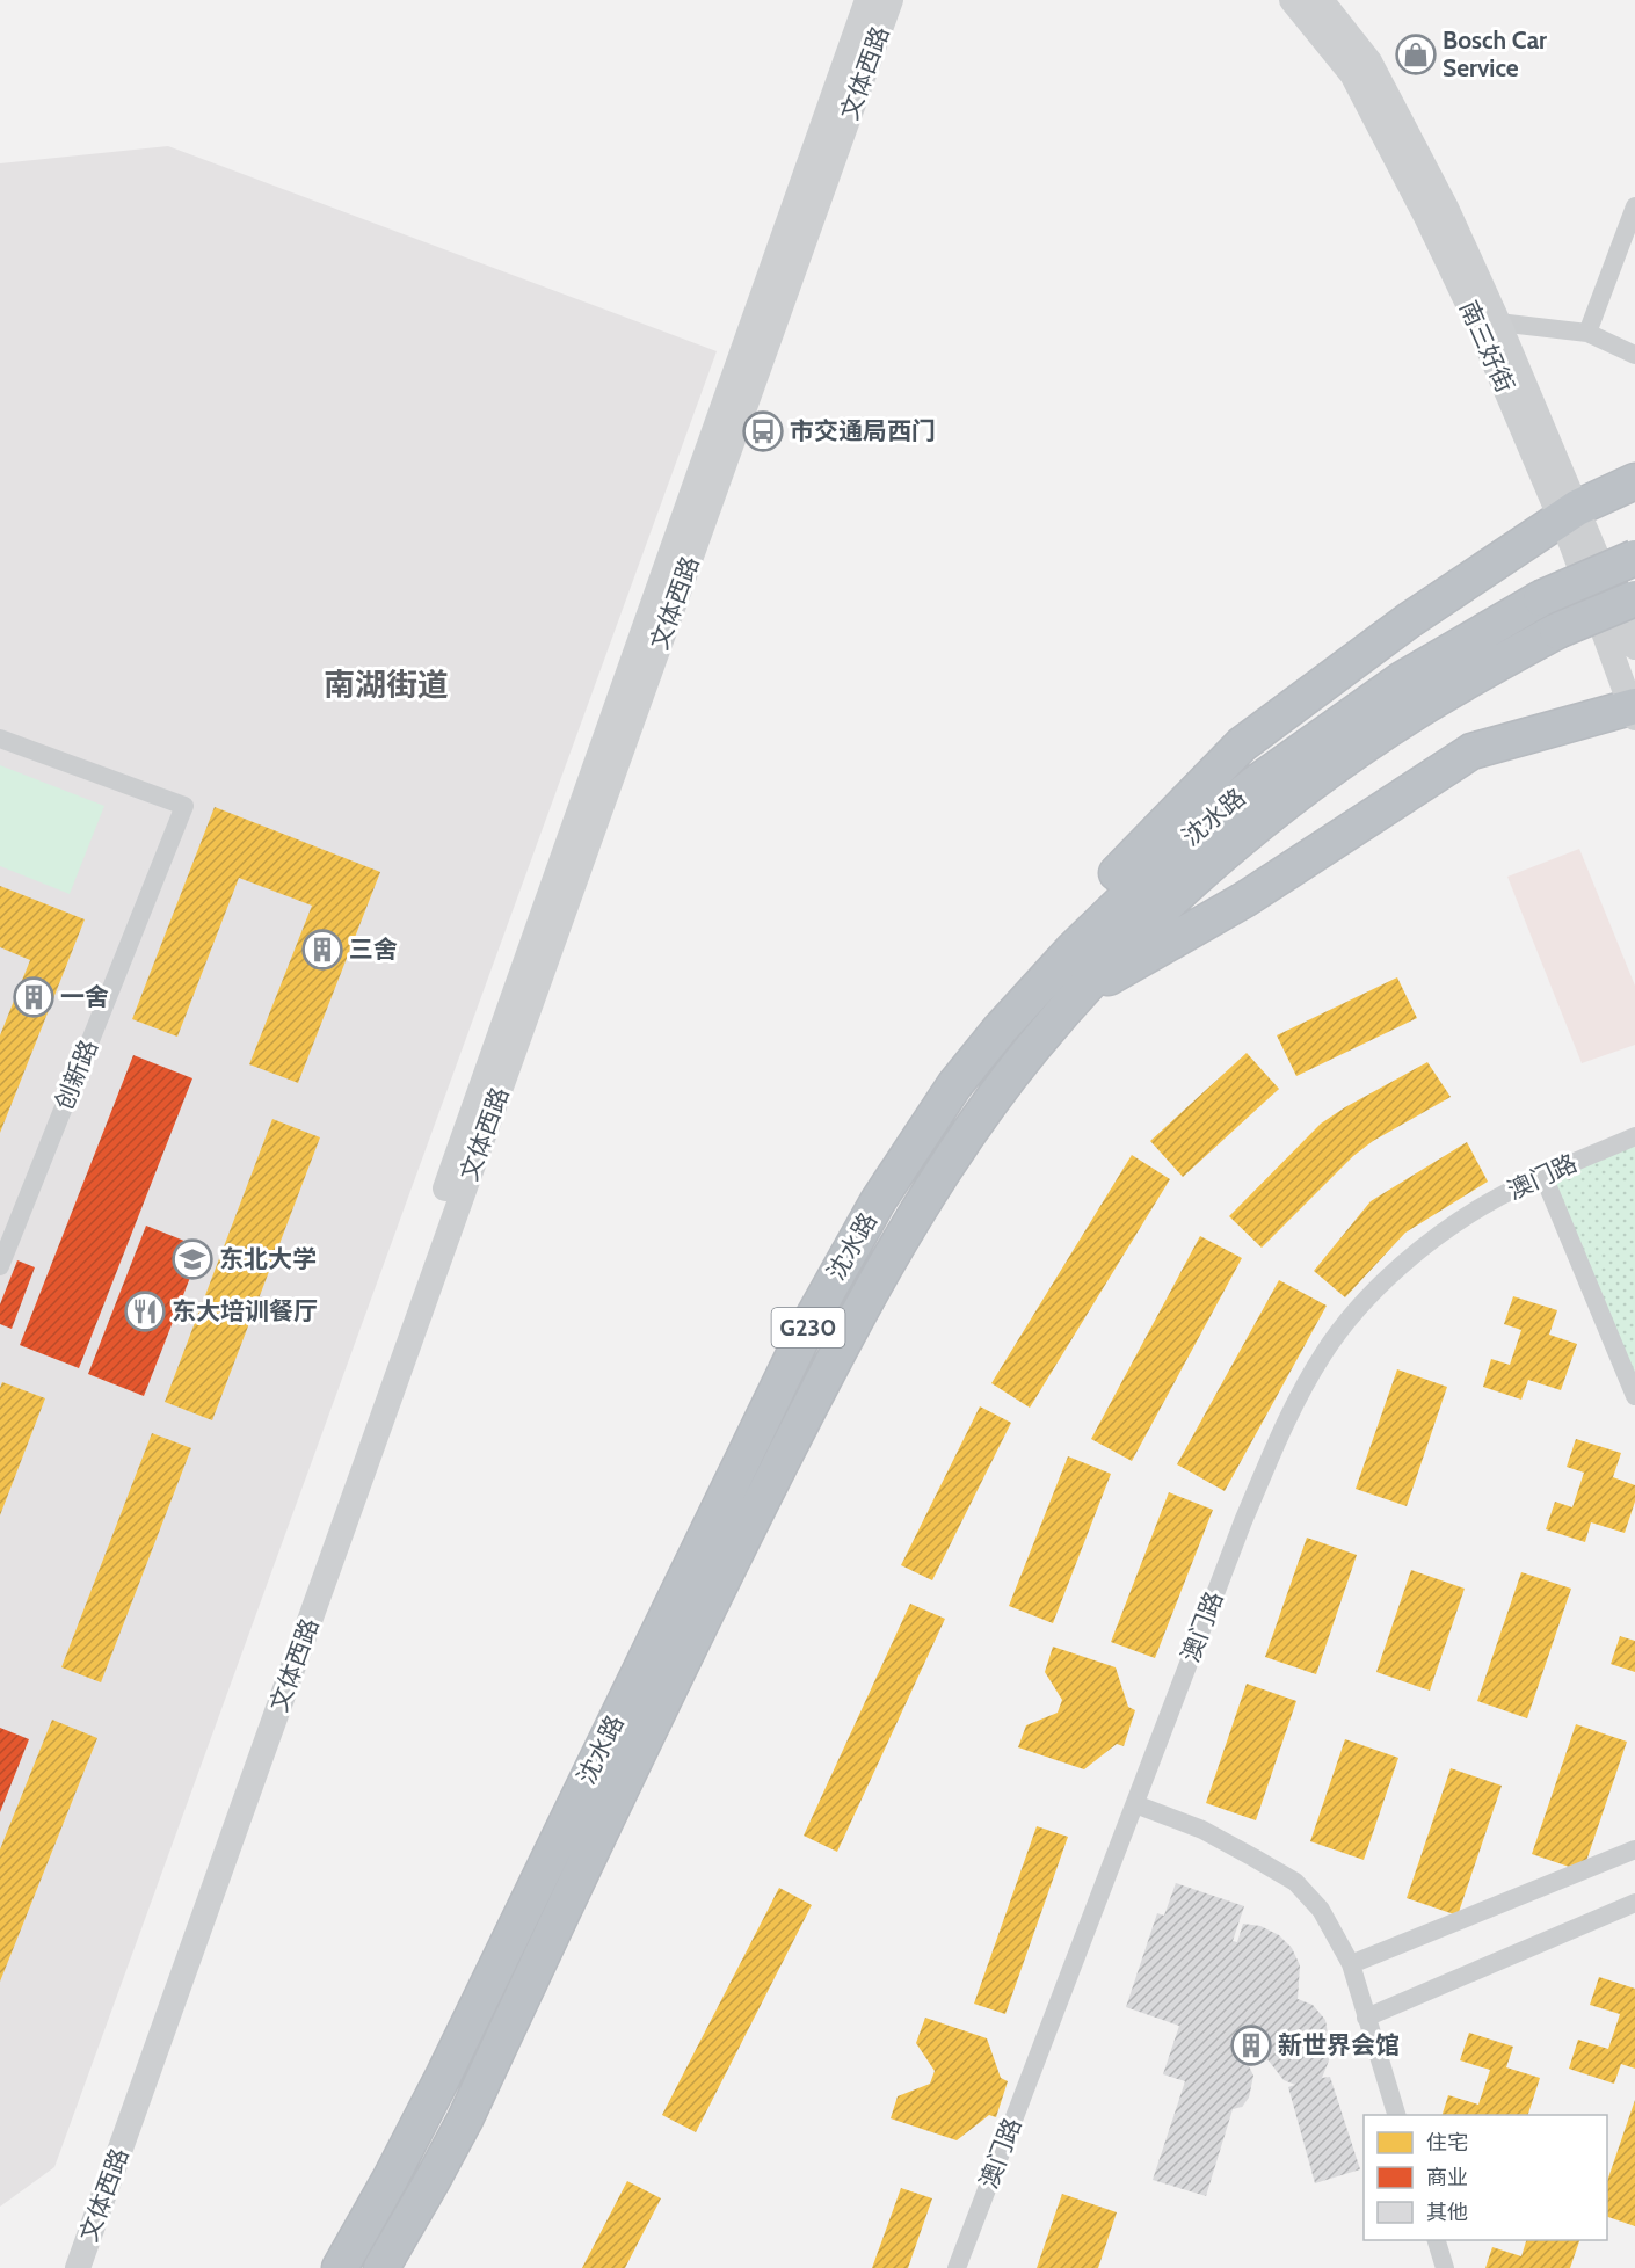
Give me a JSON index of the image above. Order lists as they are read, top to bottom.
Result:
{
  "streets": {
    "highway": ["沈水路", "G230"],
    "street": [
      "文体西路",
      "南三好街",
      "创新路",
      "澳门路"
    ]
  },
  "districts": ["南湖街道"],
  "places": {
    "shop": ["Bosch Car Service"],
    "bus stop": ["市交通局西门"],
    "building": ["三舍", "一舍", "新世界会馆"],
    "school or university": ["东北大学"],
    "restaurant": ["东大培训餐厅"]
  },
  "legend": ["住宅", "商业", "其他"]
}
